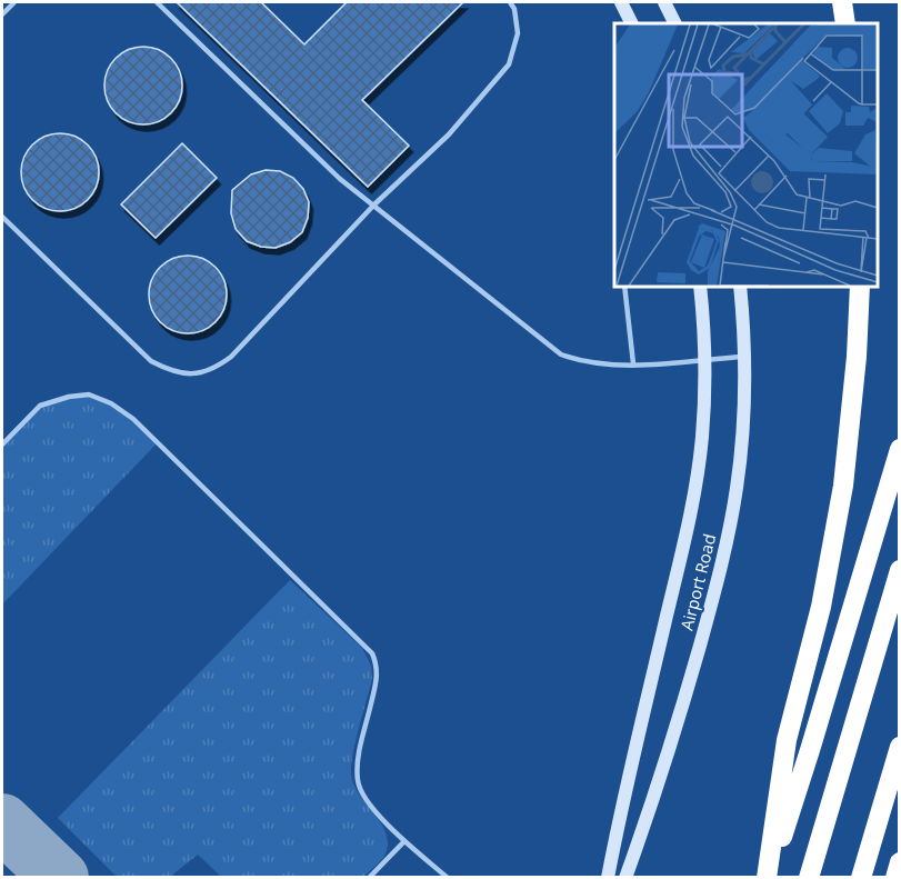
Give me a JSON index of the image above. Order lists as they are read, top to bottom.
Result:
{
  "streets": {
    "street": ["Airport Road"]
  }
}
